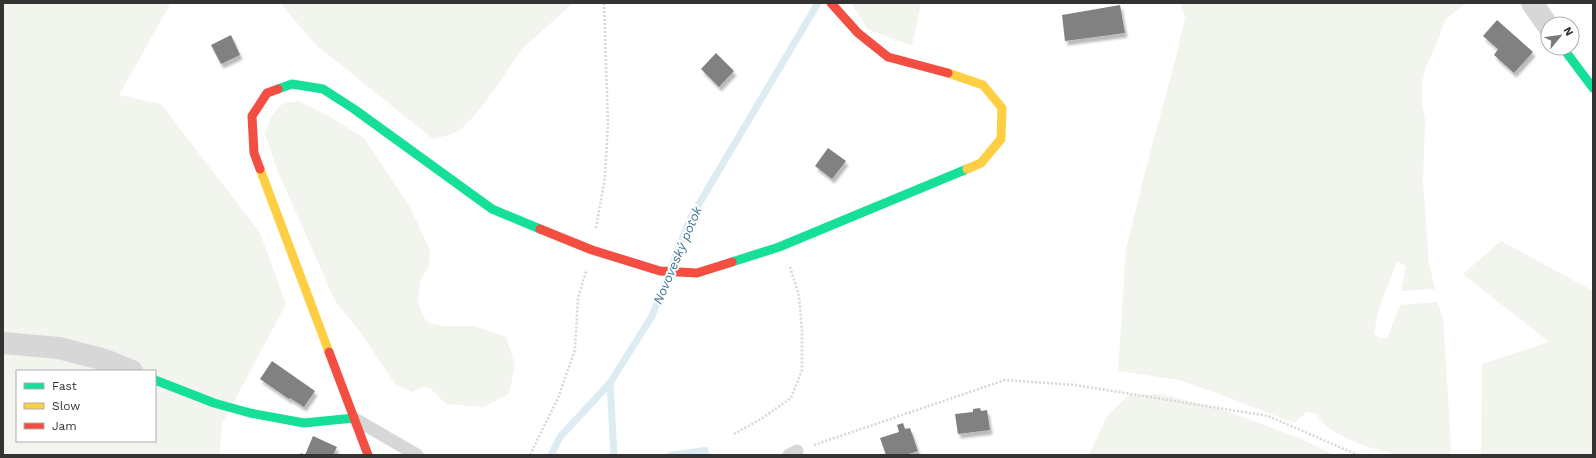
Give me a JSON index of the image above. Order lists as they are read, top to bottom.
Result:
{
  "water": ["Novoveský potok"],
  "legend": ["Fast", "Slow", "Jam"],
  "north": "top right"
}
